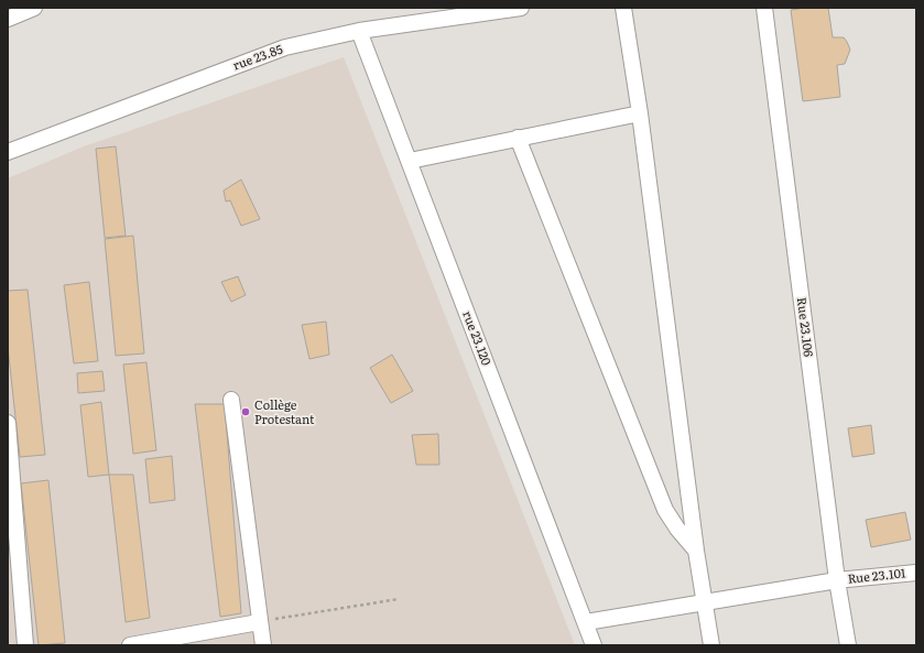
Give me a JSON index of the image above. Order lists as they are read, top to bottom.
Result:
{
  "streets": {
    "street": [
      "rue 23.85",
      "Rue 23.106",
      "rue 23.120",
      "Rue 23.101"
    ]
  },
  "crossings": [
    ["rue 23.85", "rue 23.120"],
    ["Rue 23.106", "Rue 23.101"],
    ["rue 23.120", "Rue 23.101"]
  ],
  "places": ["Collège Protestant"]
}
